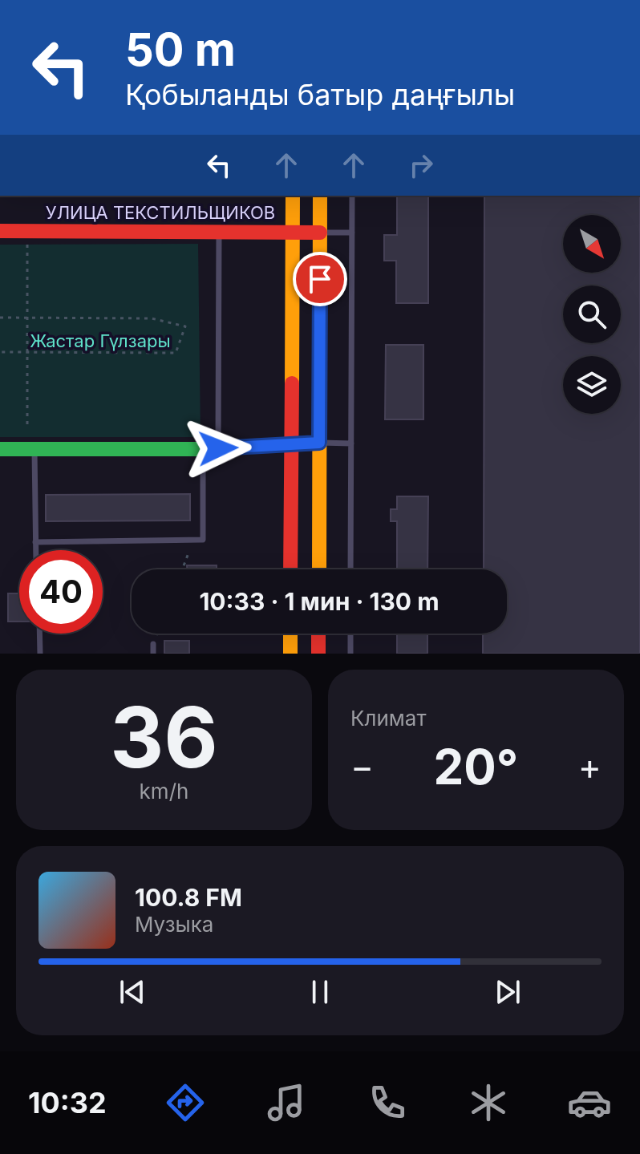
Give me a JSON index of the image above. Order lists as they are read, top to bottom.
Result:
{
  "streets": {
    "street": ["УЛИЦА ТЕКСТИЛЬЩИКОВ"]
  },
  "parks": ["Жастар Гүлзары"],
  "north": "bottom right",
  "page": {
    "turn": ["50 m", "Қобыланды батыр даңғылы"],
    "limit": "40",
    "trip": "10:33 · 1 мин · 130 m",
    "tile": [
      ["36", "km/h"],
      "Климат"
    ],
    "heat": ["−", "20°", "+"],
    "song": ["100.8 FM", "Музыка"],
    "tabs": "10:32"
  }
}
